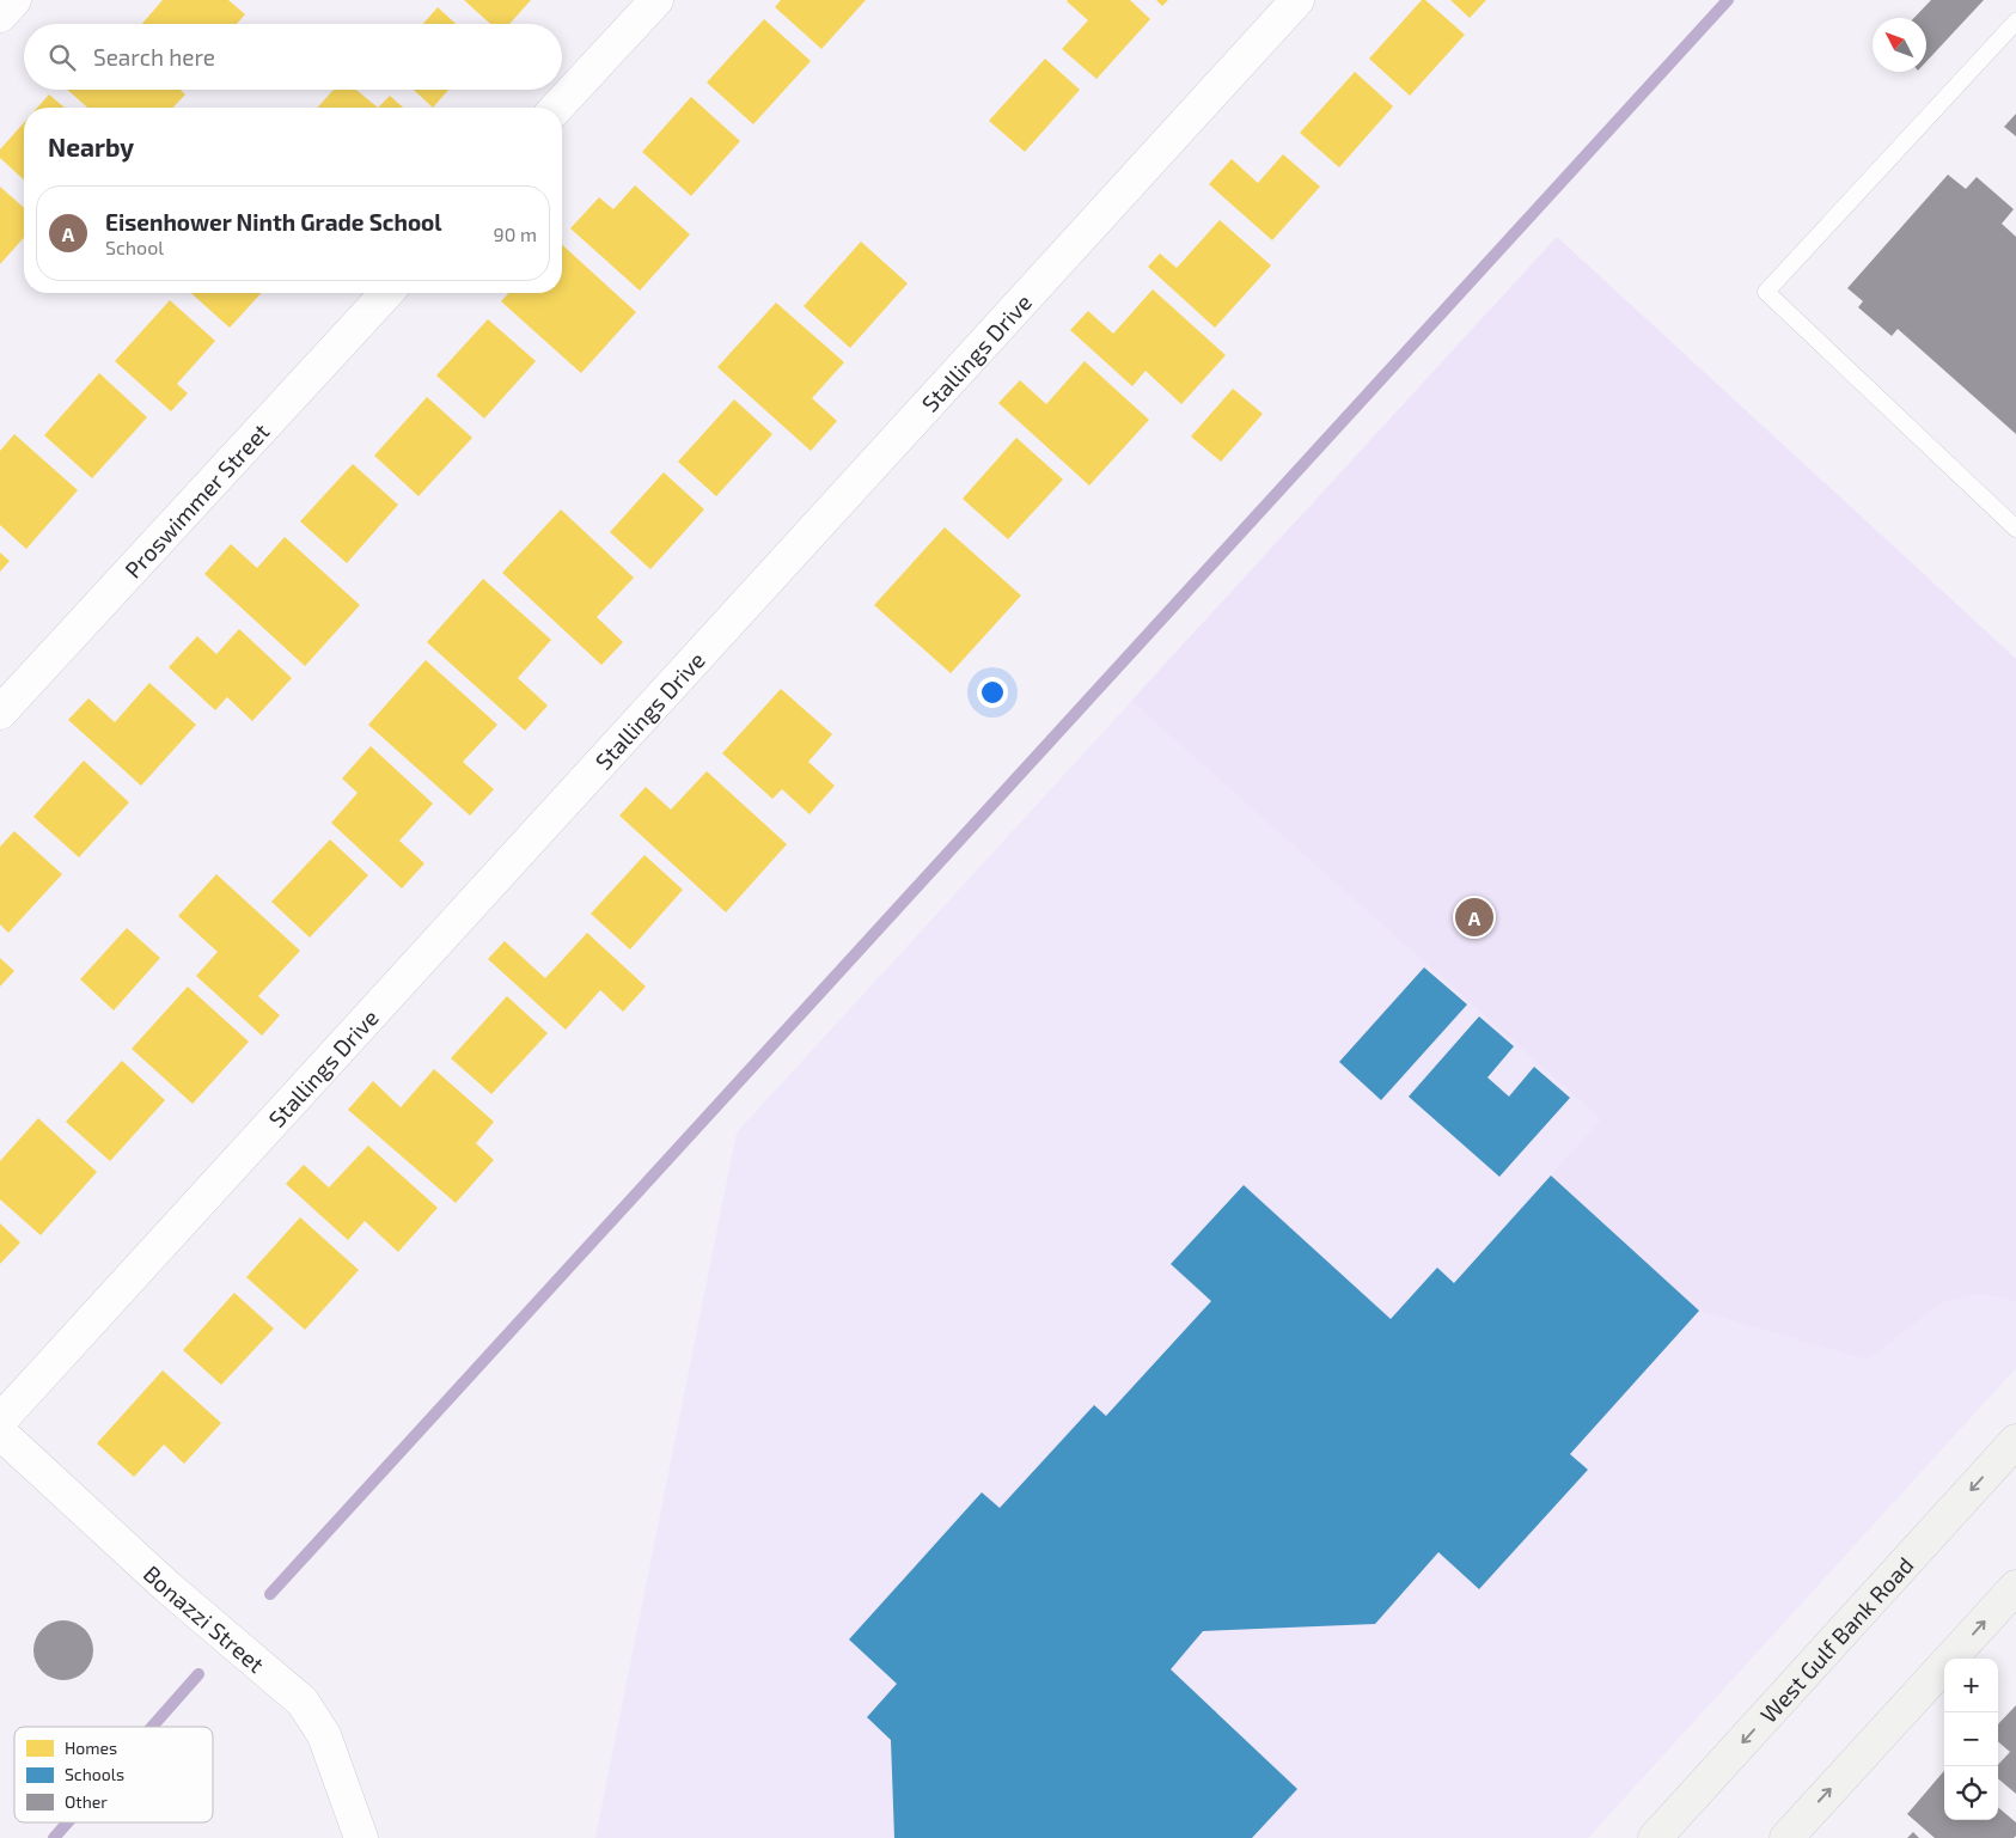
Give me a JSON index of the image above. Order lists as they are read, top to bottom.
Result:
{
  "streets": {
    "main road": ["West Gulf Bank Road"],
    "street": ["Stallings Drive", "Proswimmer Street", "Bonazzi Street"]
  },
  "legend": ["Homes", "Schools", "Other"],
  "north": "top left",
  "page": {
    "search": "Search here",
    "heading": "Nearby",
    "list": [
      {
        "mark": "A",
        "name": "Eisenhower Ninth Grade School",
        "note": "School",
        "value": "90 m"
      }
    ],
    "pins": "A",
    "map_buttons": ["+", "−"]
  }
}
